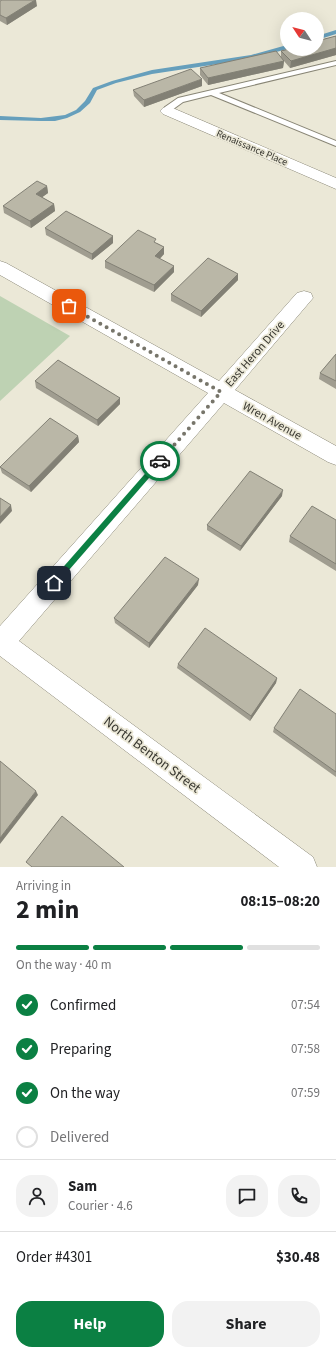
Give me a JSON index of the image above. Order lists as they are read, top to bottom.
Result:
{
  "streets": {
    "street": [
      "Renaissance Place",
      "East Heron Drive",
      "Wren Avenue",
      "North Benton Street"
    ]
  },
  "crossings": [
    ["East Heron Drive", "Wren Avenue"],
    ["East Heron Drive", "North Benton Street"]
  ],
  "north": "top left",
  "page": {
    "heading": ["2 min", "Arriving in", "08:15–08:20"],
    "panel": [
      "Sam",
      "Courier · 4.6",
      "Order #4301",
      "$30.48"
    ],
    "bar": "On the way · 40 m",
    "list": [
      ["Confirmed", "07:54"],
      ["Preparing", "07:58"],
      ["On the way", "07:59"],
      "Delivered"
    ],
    "buttons": ["Help", "Share"]
  }
}
